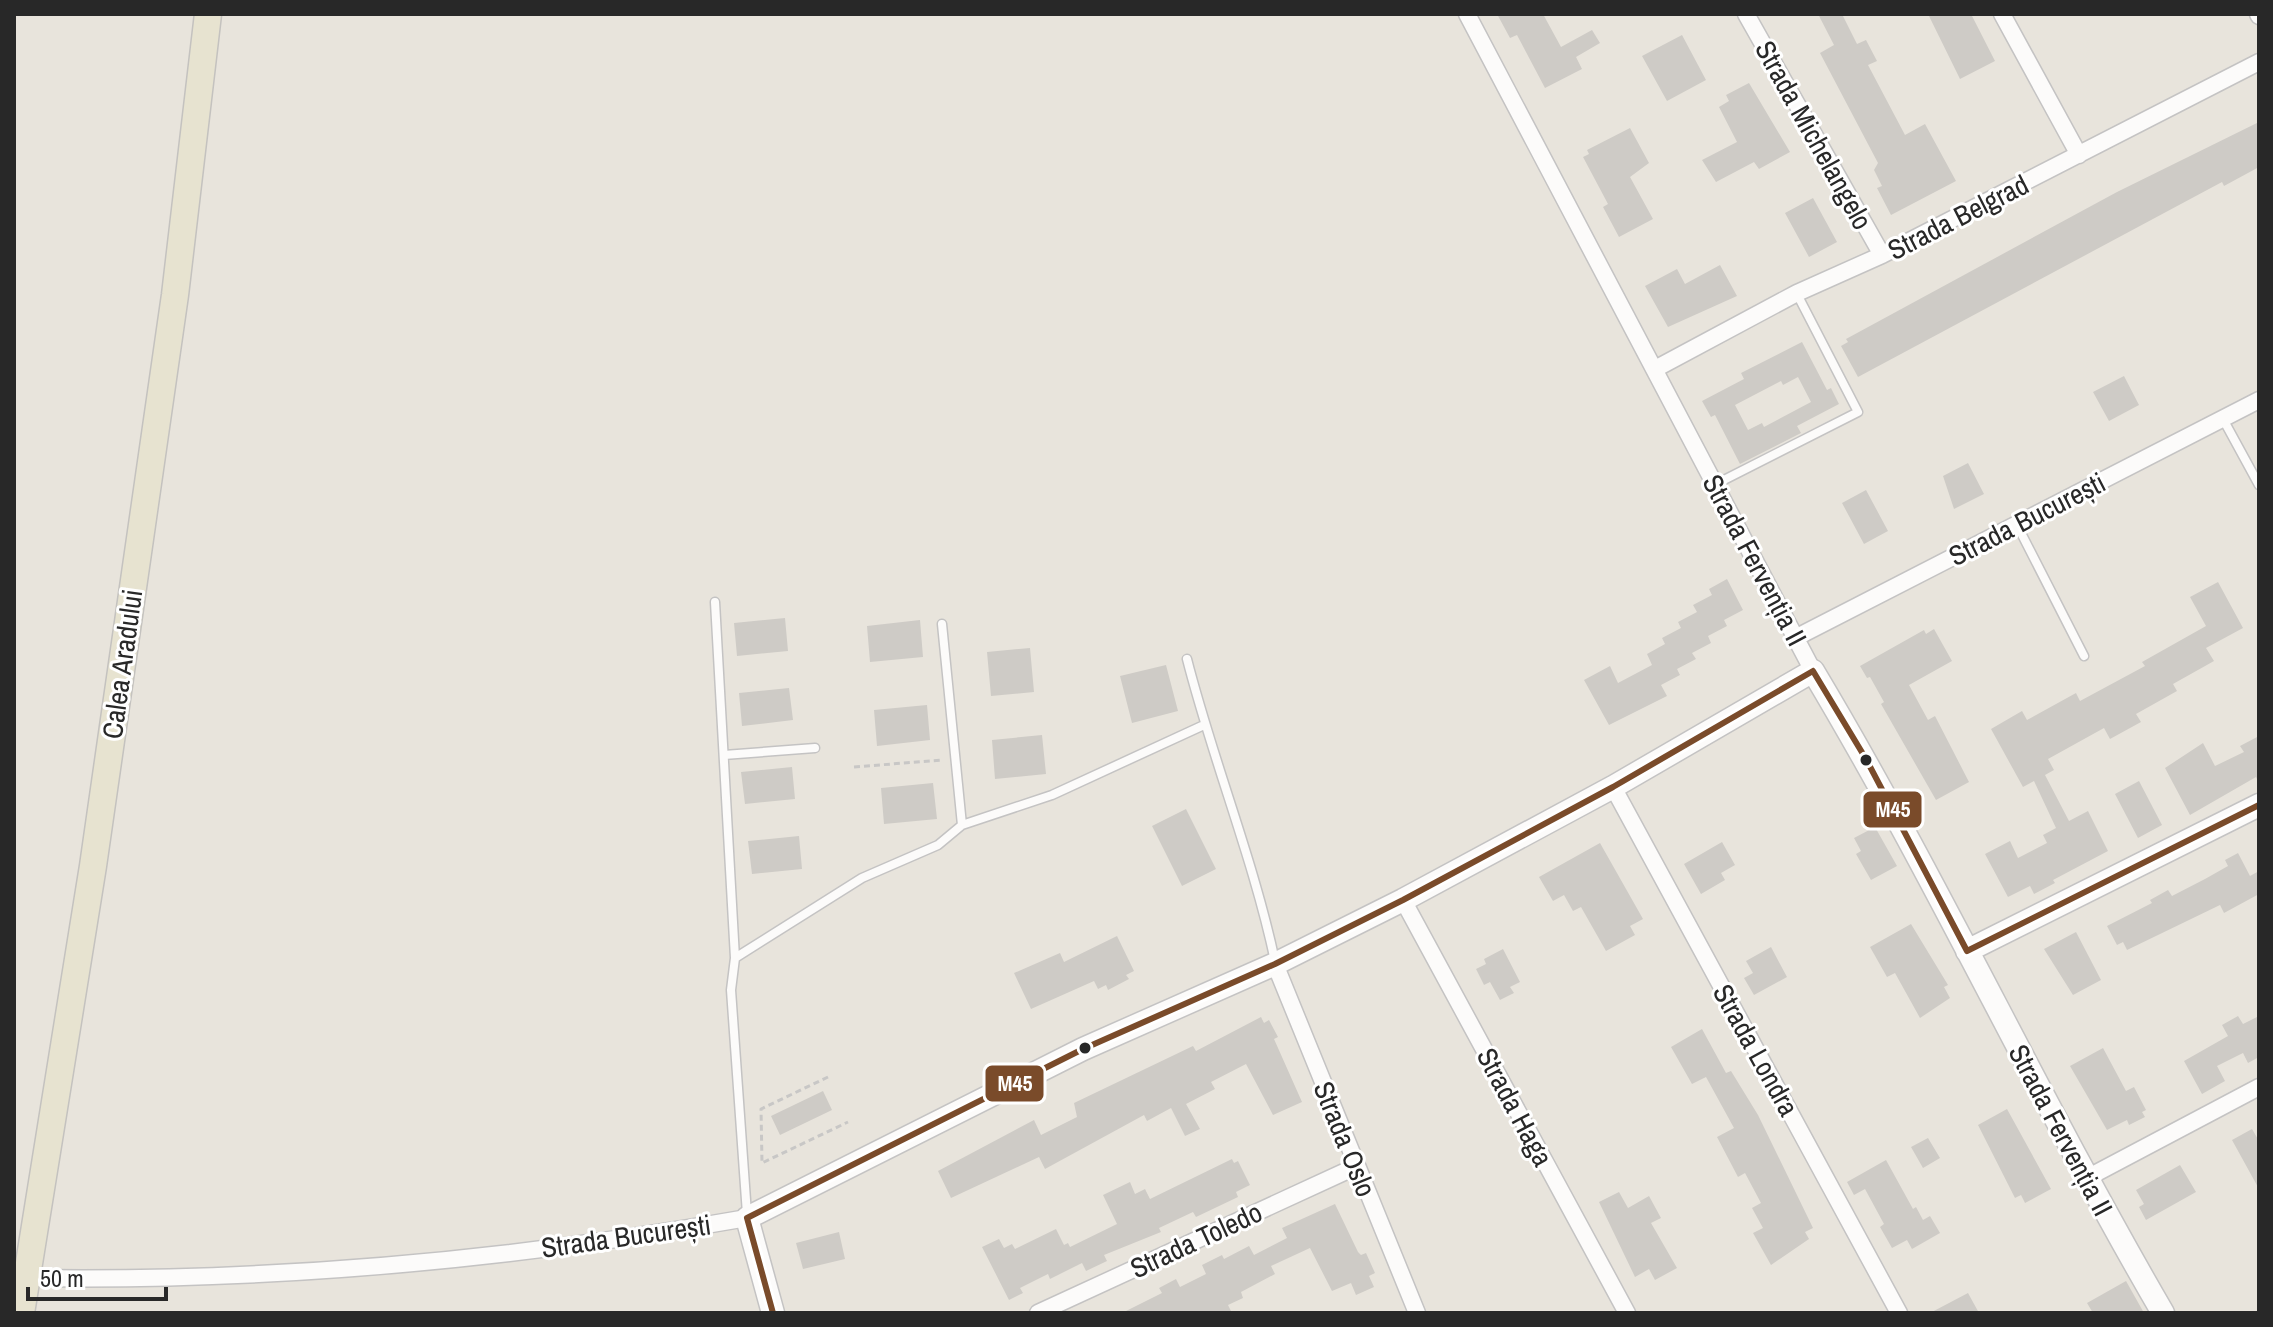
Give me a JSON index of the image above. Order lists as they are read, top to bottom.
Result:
{
  "streets": {
    "main road": ["Calea Aradului"],
    "street": [
      "Strada Michelangelo",
      "Strada Belgrad",
      "Strada București",
      "Strada Fervenția II",
      "Strada Londra",
      "Strada Haga",
      "Strada Oslo",
      "Strada Toledo"
    ]
  },
  "crossings": [
    ["Strada Michelangelo", "Strada Belgrad"],
    ["Strada Belgrad", "Strada Fervenția II"],
    ["Strada București", "Strada Fervenția II"],
    ["Strada București", "Calea Aradului"],
    ["Strada București", "Strada Londra"],
    ["Strada București", "Strada Haga"],
    ["Strada București", "Strada Oslo"],
    ["Strada Oslo", "Strada Toledo"]
  ],
  "lines": ["transit line M45"],
  "scale_bar": "50 m"
}
